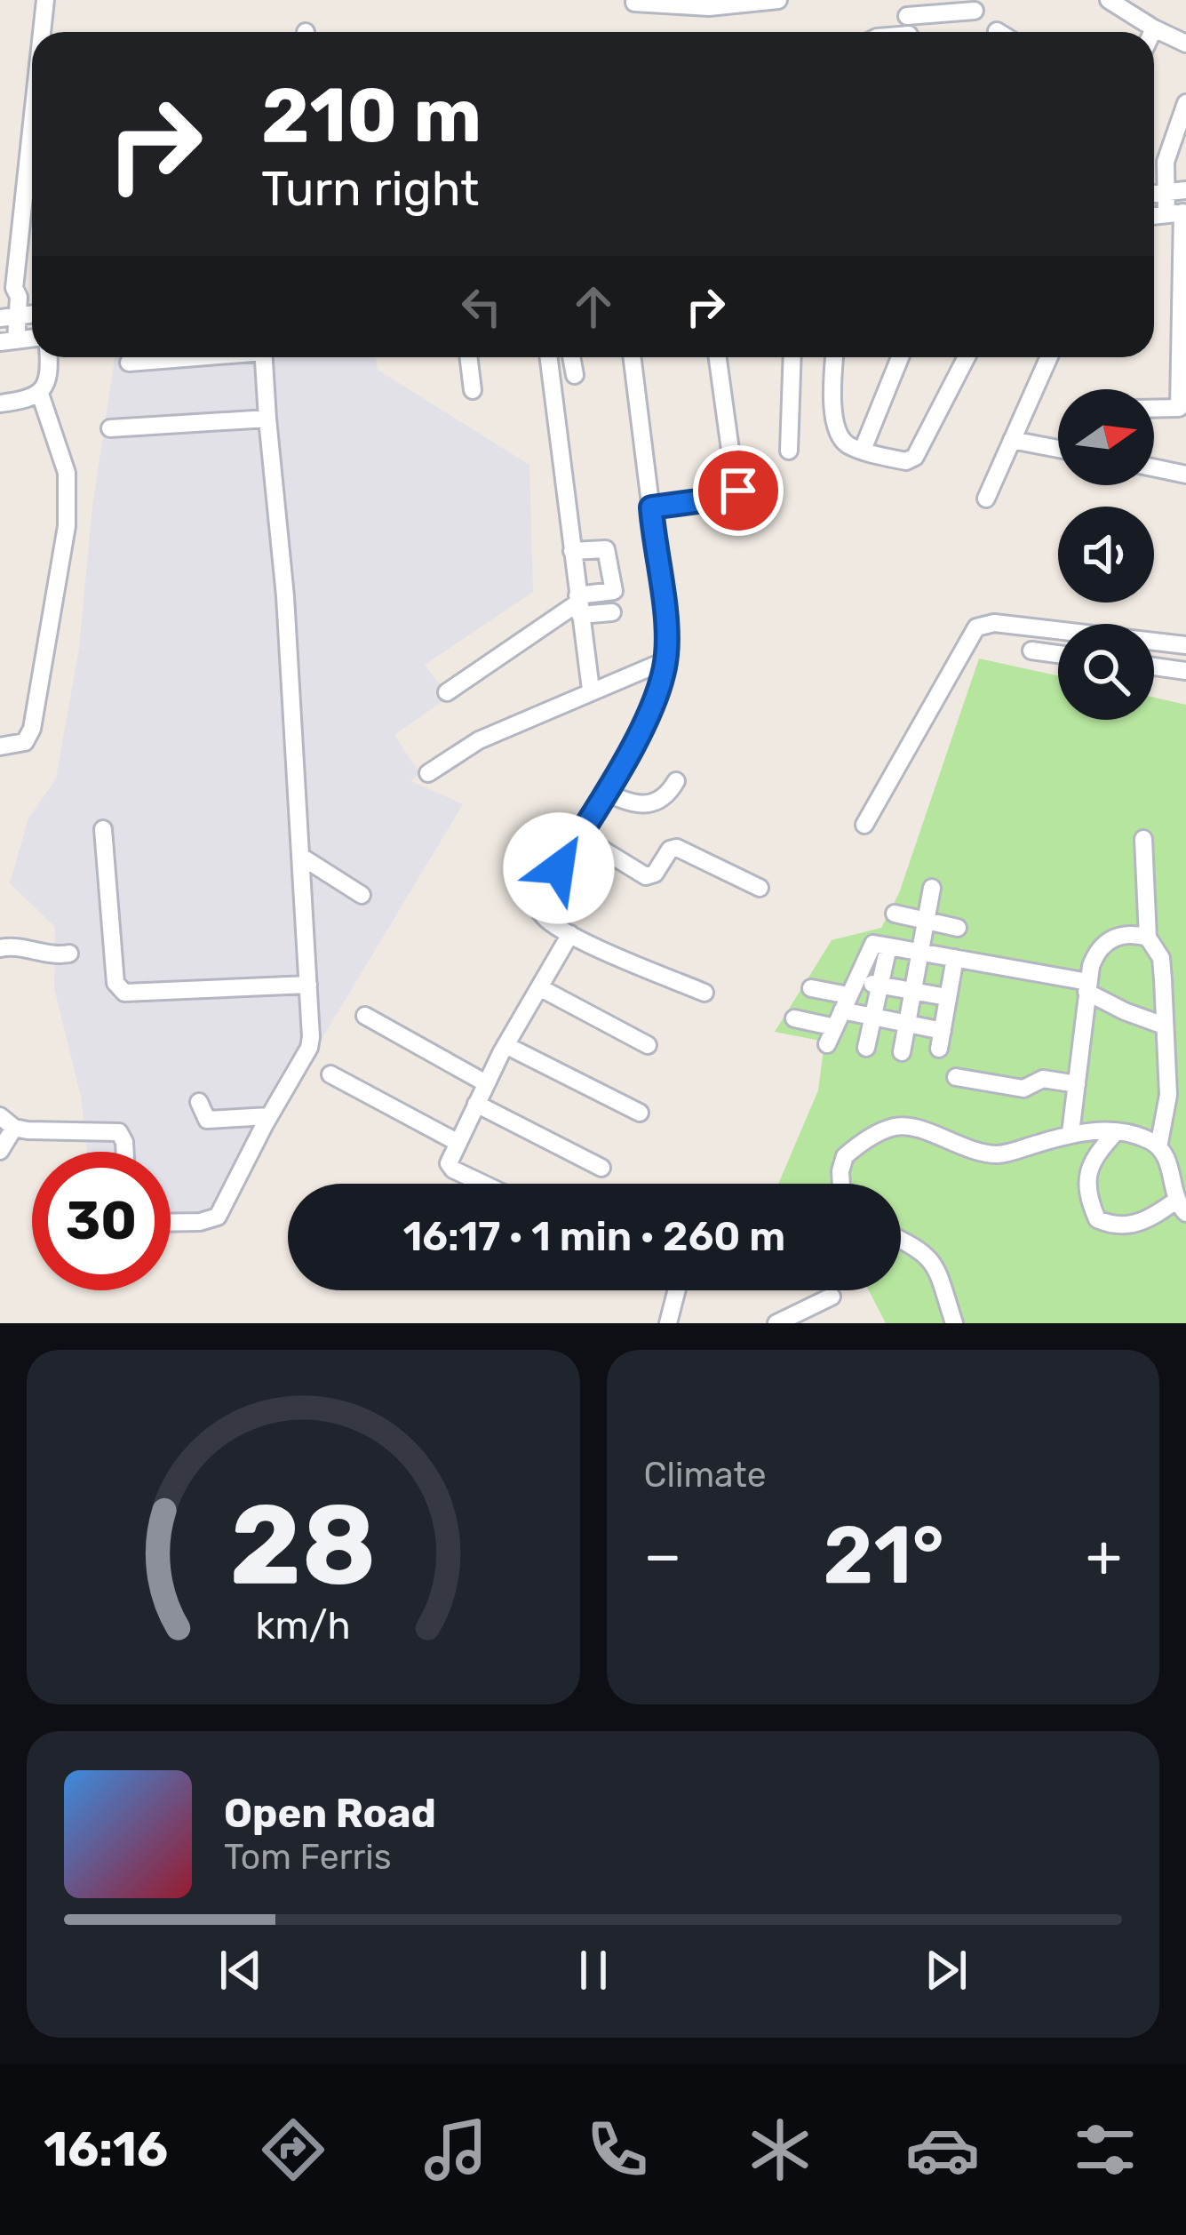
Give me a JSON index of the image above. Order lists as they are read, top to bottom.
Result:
{
  "north": "right",
  "page": {
    "turn": ["210 m", "Turn right"],
    "limit": "30",
    "trip": "16:17 · 1 min · 260 m",
    "tile": "Climate",
    "heat": ["−", "21°", "+"],
    "song": ["Open Road", "Tom Ferris"],
    "tabs": "16:16",
    "gauge": ["28", "km/h"]
  }
}
